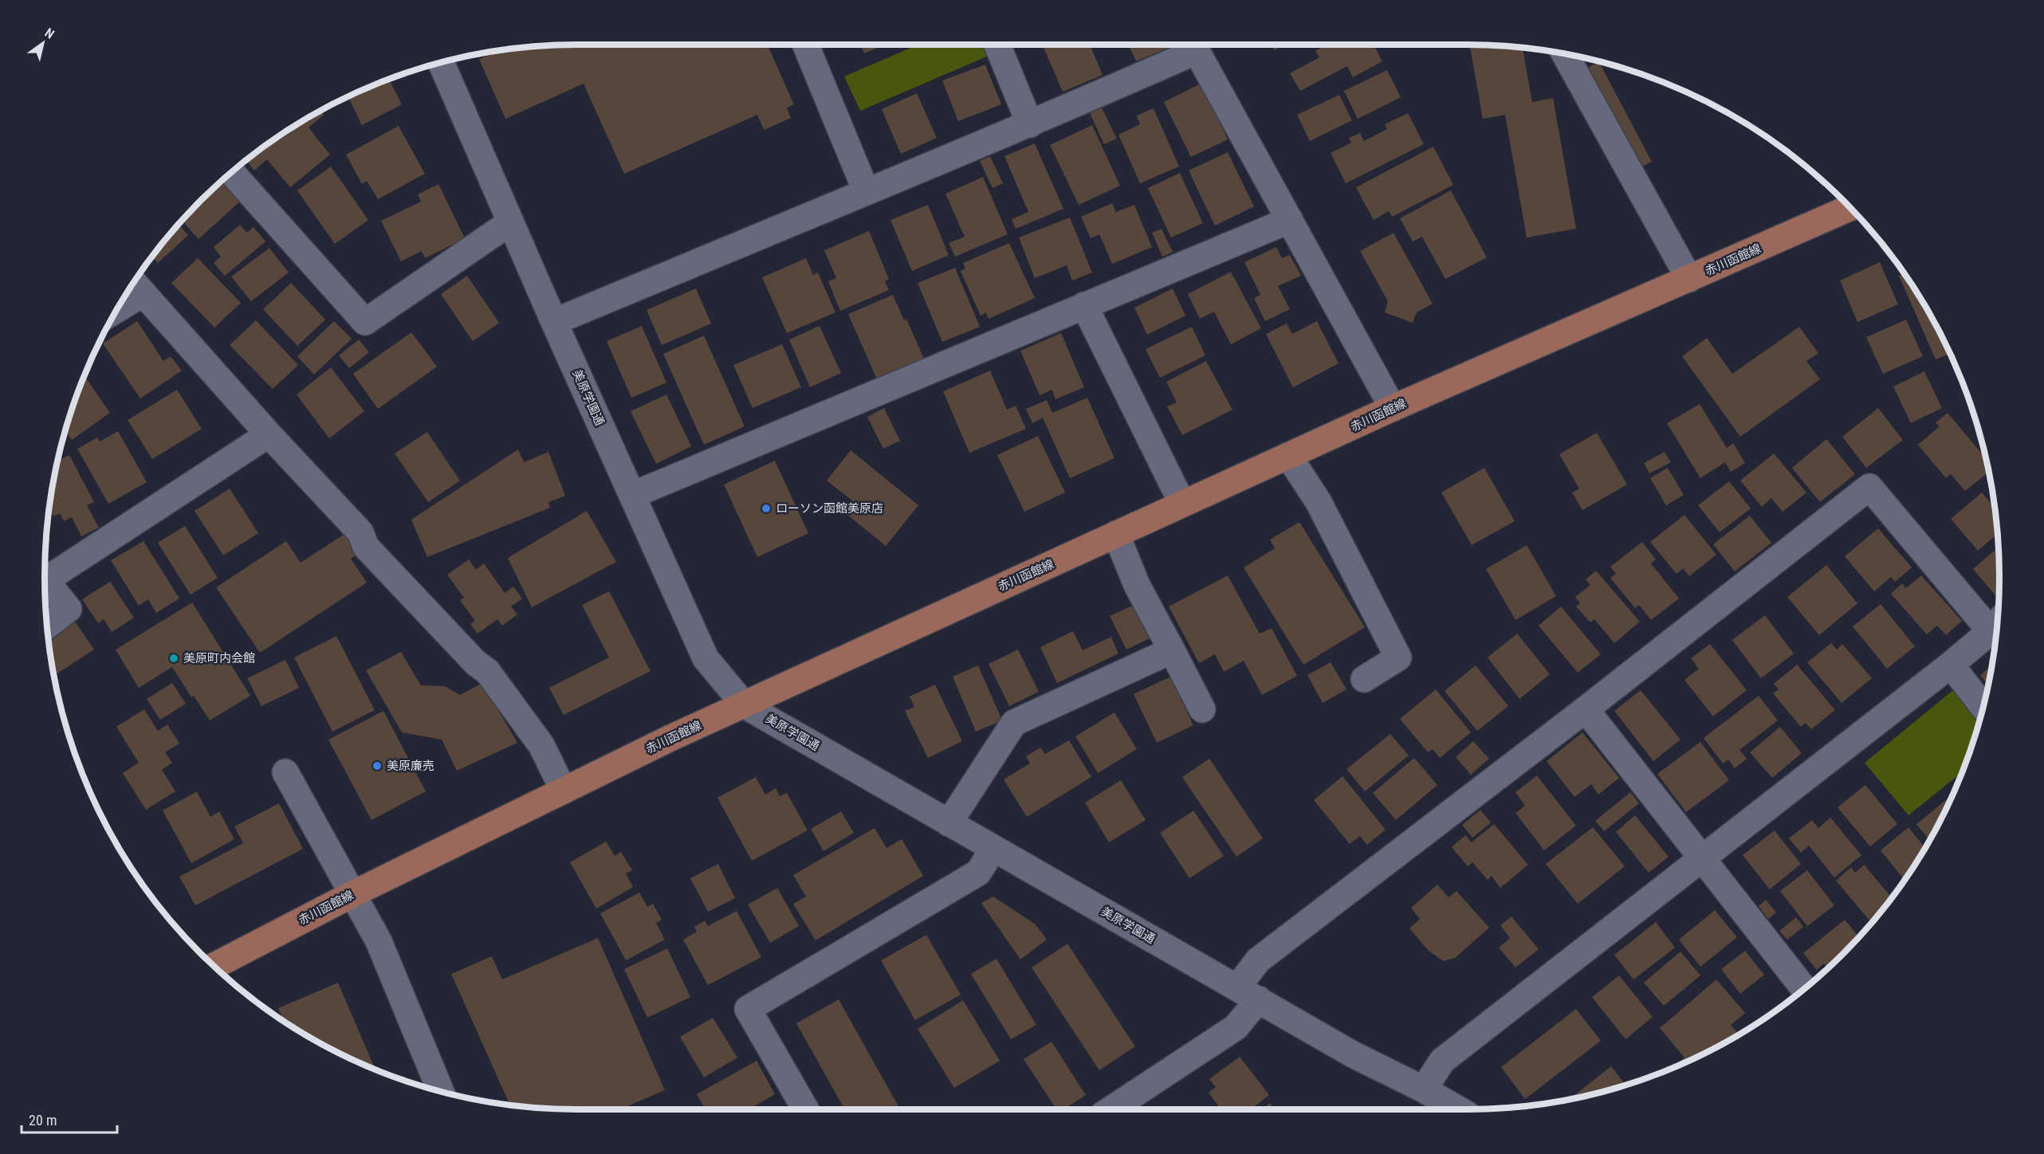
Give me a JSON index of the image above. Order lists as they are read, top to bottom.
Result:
{
  "streets": {
    "main road": ["赤川函館線"],
    "street": ["美原学園通"]
  },
  "crossings": [
    ["赤川函館線", "美原学園通"]
  ],
  "places": ["ローソン函館美原店", "美原町内会館", "美原廉売"],
  "scale_bar": "20 m",
  "north": "top right"
}
